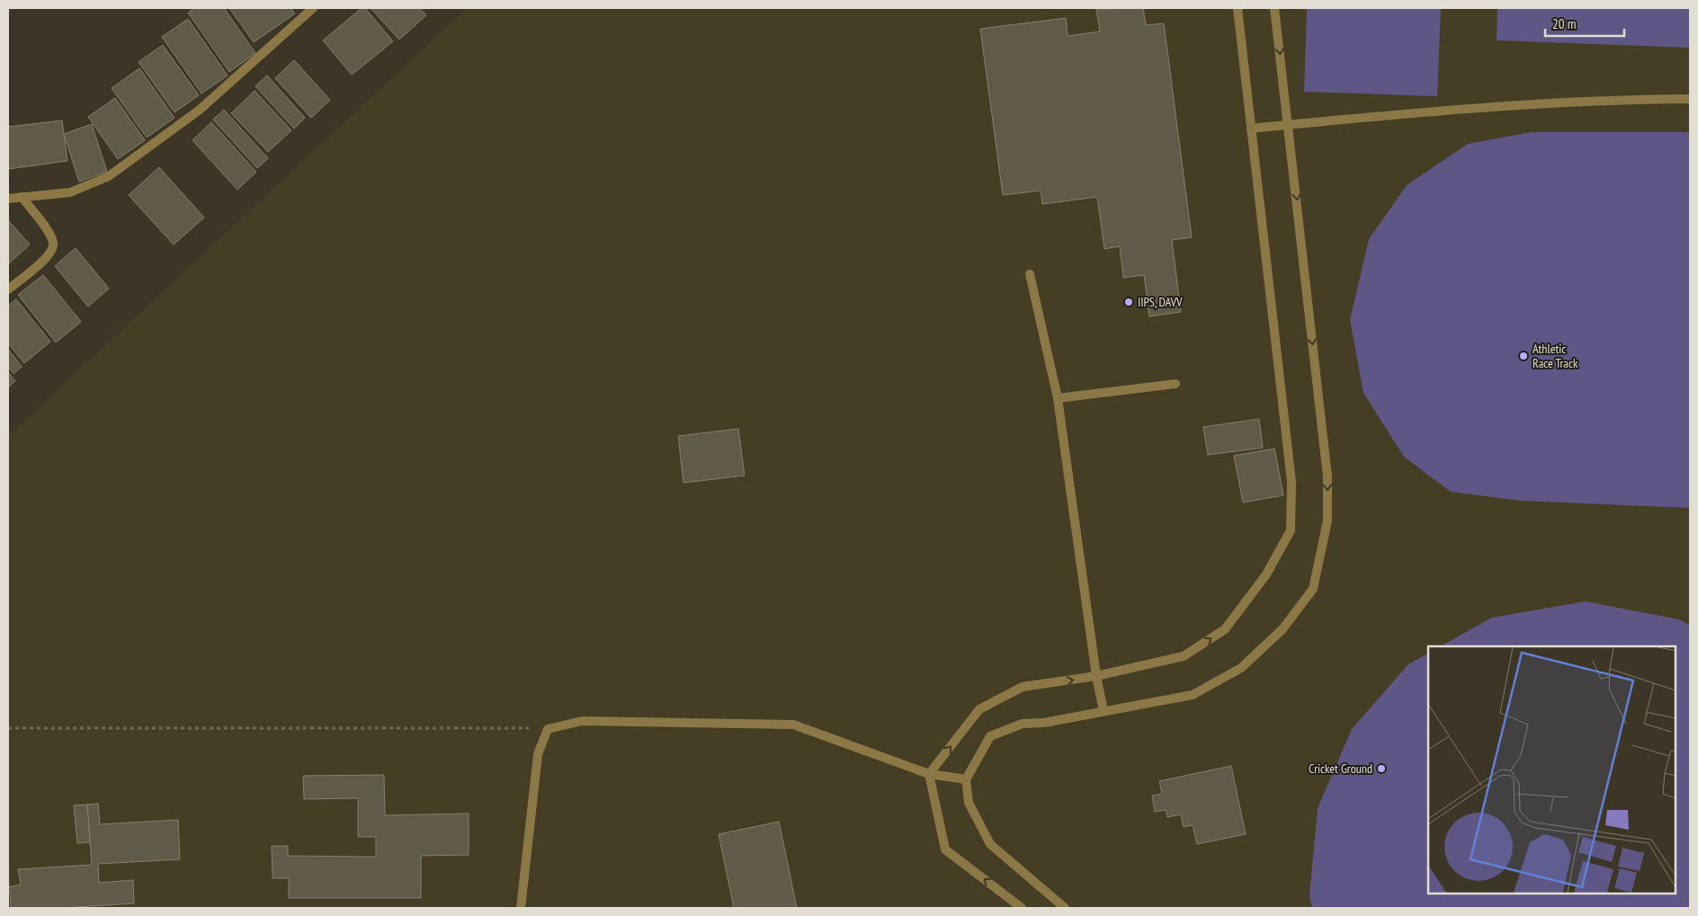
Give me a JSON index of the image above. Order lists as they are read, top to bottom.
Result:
{
  "places": ["IIPS, DAVV", "Athletic Race Track", "Cricket Ground"],
  "scale_bar": "20 m"
}
